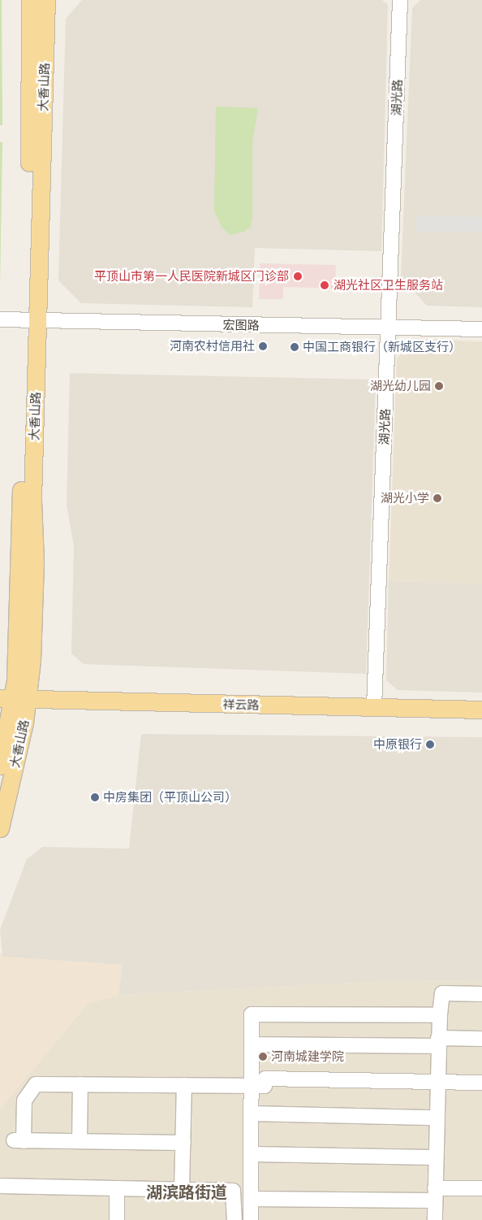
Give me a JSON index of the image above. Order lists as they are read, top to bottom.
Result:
{
  "streets": {
    "main road": ["大香山路", "祥云路"],
    "street": ["湖光路", "宏图路"]
  },
  "crossings": [
    ["大香山路", "宏图路"],
    ["大香山路", "祥云路"],
    ["湖光路", "宏图路"],
    ["湖光路", "祥云路"]
  ],
  "districts": ["湖滨路街道"],
  "places": [
    "平顶山市第一人民医院新城区门诊部",
    "湖光社区卫生服务站",
    "河南农村信用社",
    "中国工商银行（新城区支行）",
    "湖光幼儿园",
    "湖光小学",
    "中原银行",
    "中房集团（平顶山公司）",
    "河南城建学院"
  ]
}
